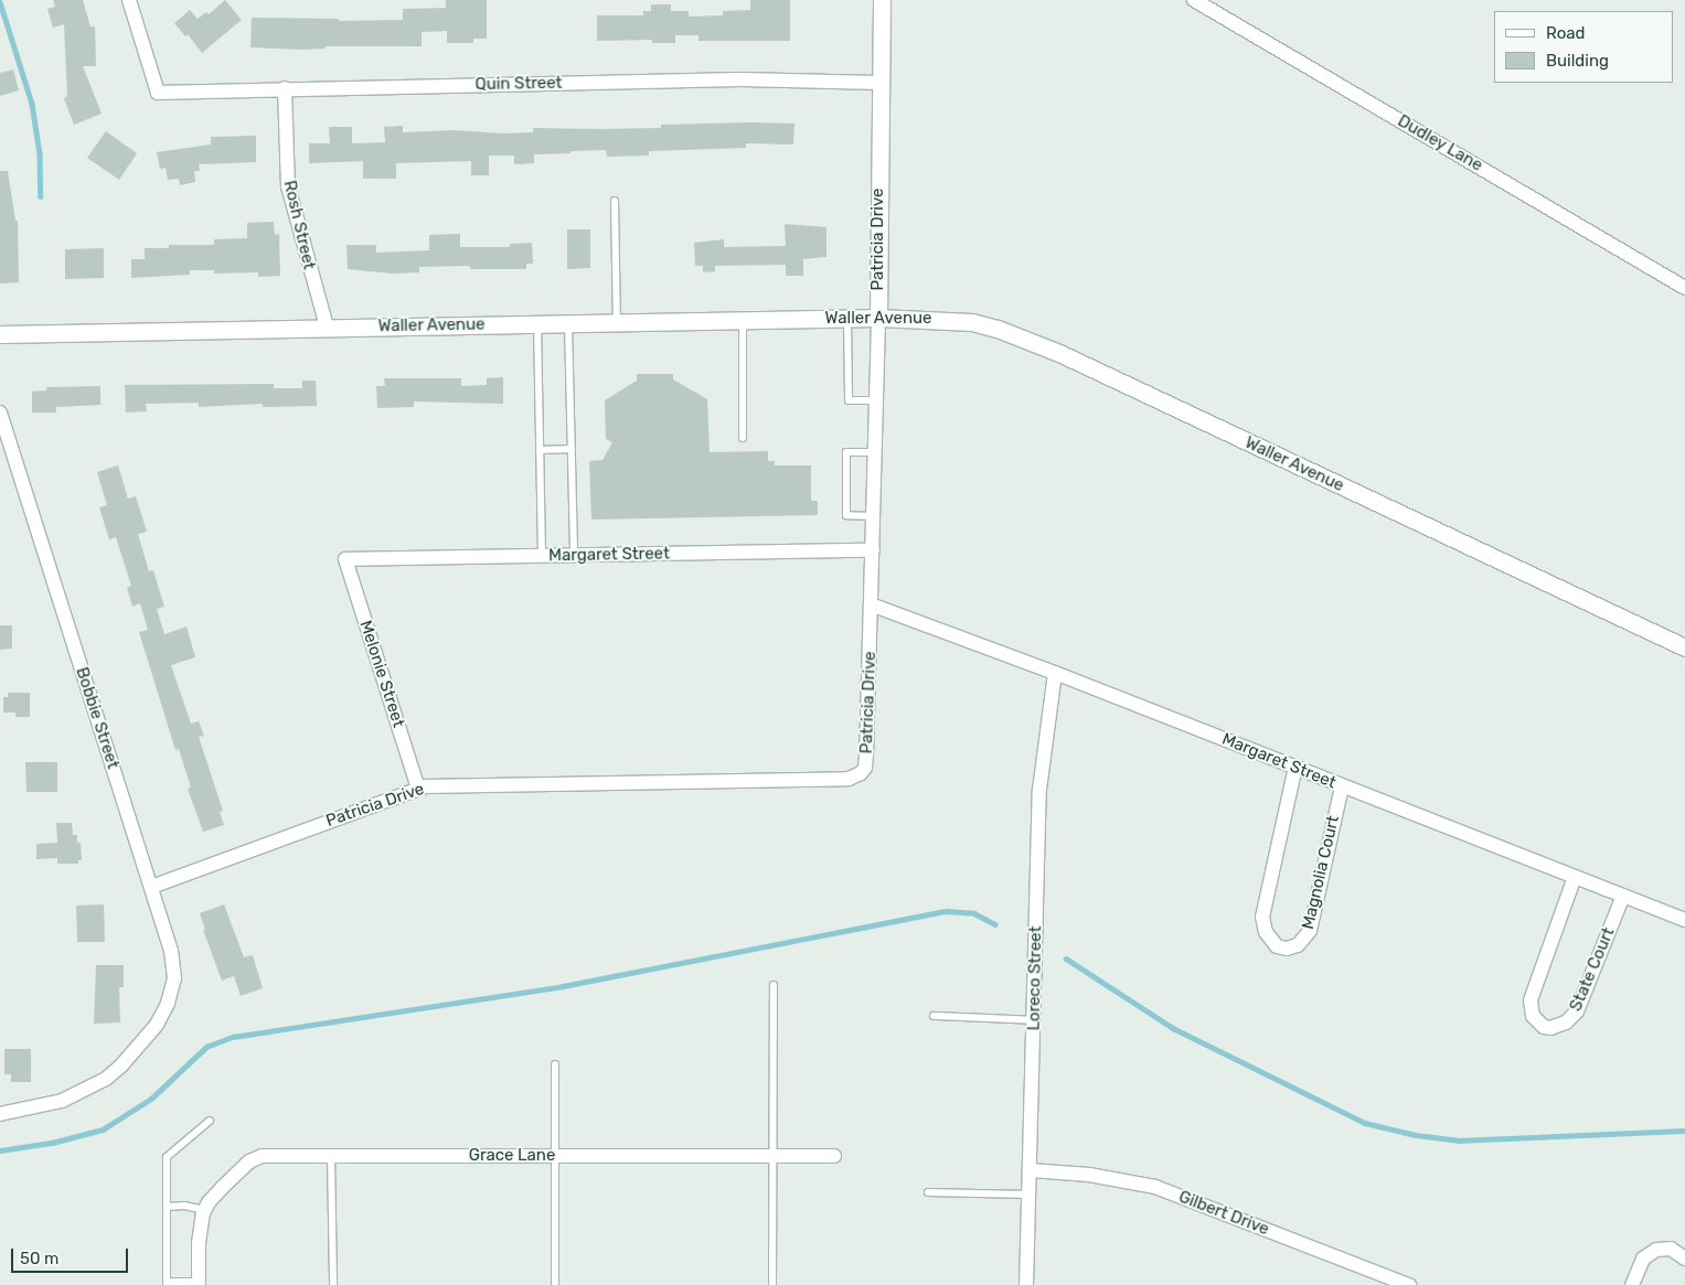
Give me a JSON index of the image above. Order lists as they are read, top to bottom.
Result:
{
  "streets": {
    "street": [
      "Quin Street",
      "Dudley Lane",
      "Rosh Street",
      "Patricia Drive",
      "Waller Avenue",
      "Margaret Street",
      "Melonie Street",
      "Bobbie Street",
      "Magnolia Court",
      "State Court",
      "Loreco Street",
      "Grace Lane",
      "Gilbert Drive"
    ]
  },
  "crossings": [
    ["Quin Street", "Rosh Street"],
    ["Quin Street", "Patricia Drive"],
    ["Rosh Street", "Waller Avenue"],
    ["Patricia Drive", "Waller Avenue"],
    ["Patricia Drive", "Margaret Street"],
    ["Patricia Drive", "Melonie Street"],
    ["Patricia Drive", "Bobbie Street"],
    ["Margaret Street", "Melonie Street"],
    ["Margaret Street", "Magnolia Court"],
    ["Margaret Street", "State Court"],
    ["Margaret Street", "Loreco Street"],
    ["Loreco Street", "Gilbert Drive"]
  ],
  "legend": ["Road", "Building"],
  "scale_bar": "50 m"
}
